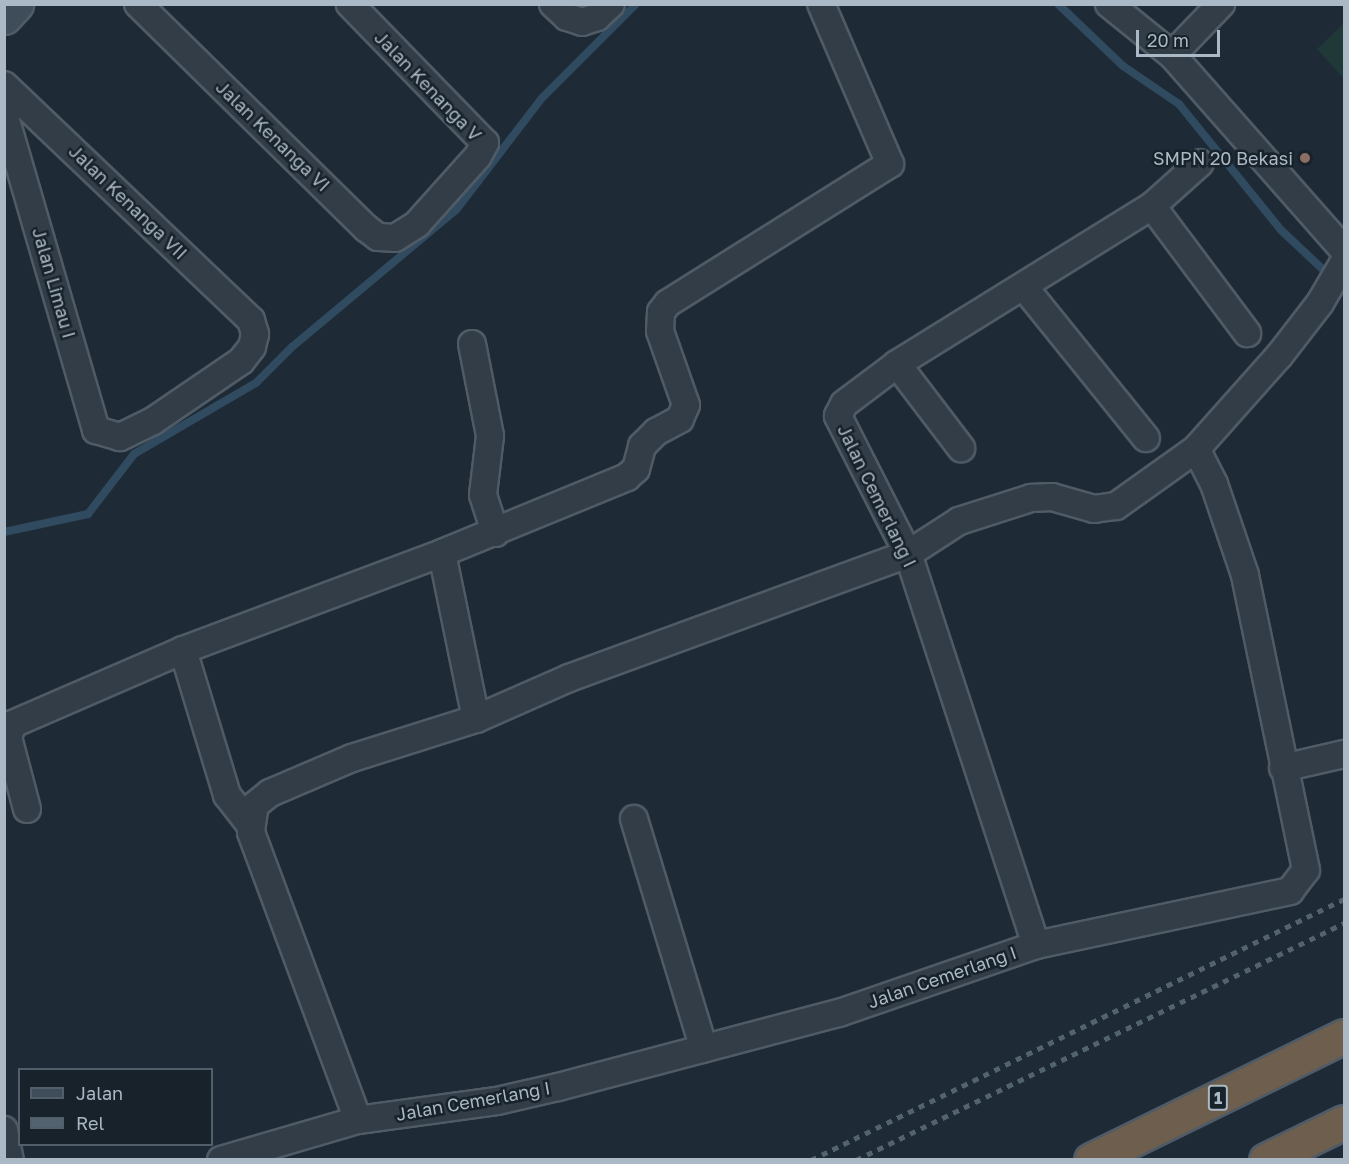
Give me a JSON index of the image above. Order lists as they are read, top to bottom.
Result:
{
  "streets": {
    "highway": ["1"],
    "street": [
      "Jalan Kenanga V",
      "Jalan Kenanga VI",
      "Jalan Kenanga VII",
      "Jalan Limau I",
      "Jalan Cemerlang I"
    ]
  },
  "crossings": [
    ["Jalan Kenanga V", "Jalan Kenanga VI"],
    ["Jalan Kenanga VII", "Jalan Limau I"]
  ],
  "places": ["SMPN 20 Bekasi"],
  "legend": ["Jalan", "Rel"],
  "scale_bar": "20 m"
}
